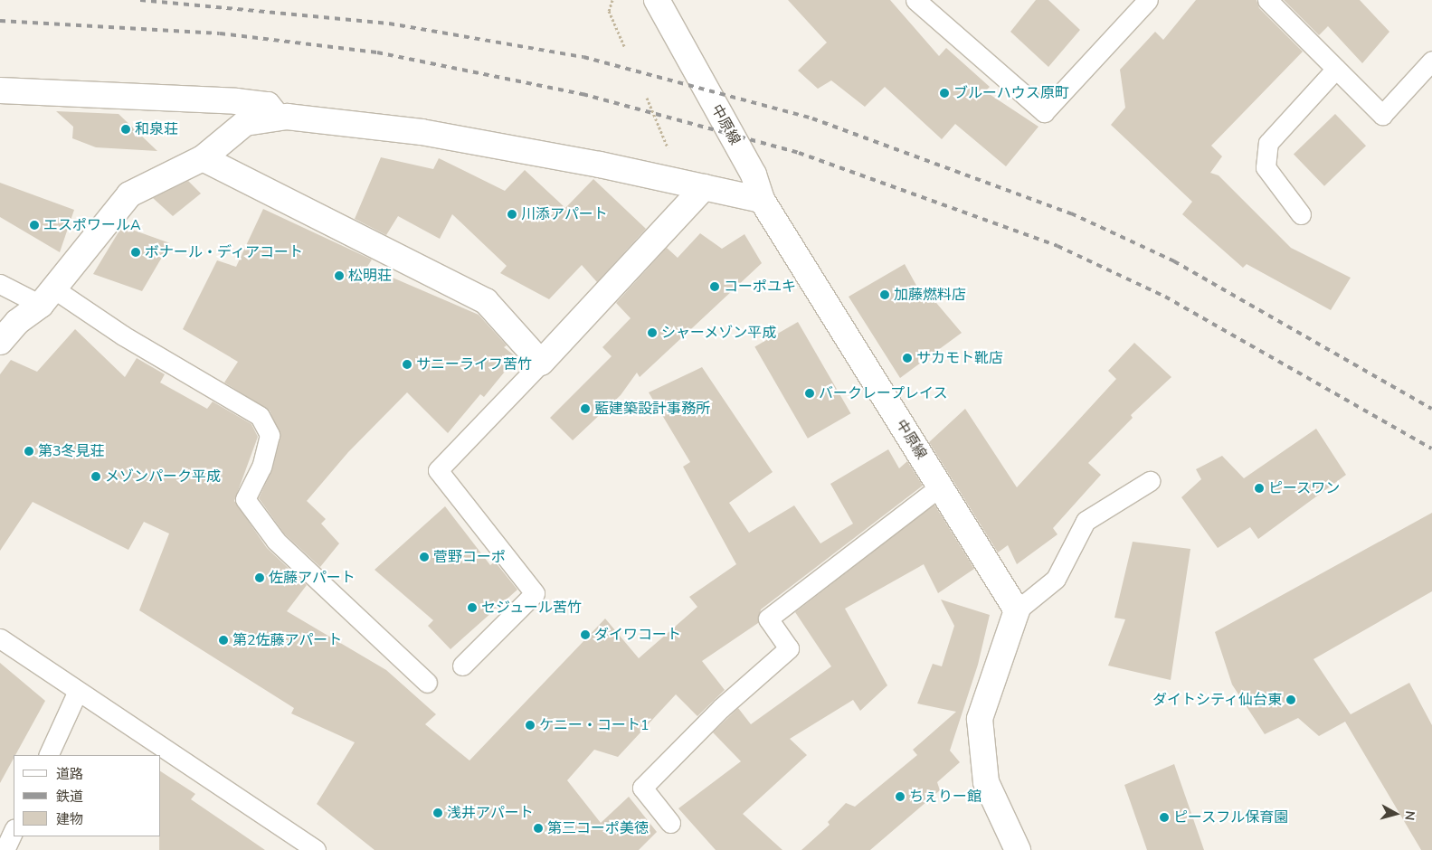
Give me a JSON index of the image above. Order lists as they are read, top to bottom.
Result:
{
  "streets": {
    "street": ["中原線"]
  },
  "places": [
    "ブルーハウス原町",
    "和泉荘",
    "川添アパート",
    "エスポワールA",
    "ボナール・ディアコート",
    "松明荘",
    "コーポユキ",
    "加藤燃料店",
    "シャーメゾン平成",
    "サカモト靴店",
    "サニーライフ苦竹",
    "バークレープレイス",
    "藍建築設計事務所",
    "第3冬見荘",
    "メゾンパーク平成",
    "ピースワン",
    "菅野コーポ",
    "佐藤アパート",
    "セジュール苦竹",
    "ダイワコート",
    "第2佐藤アパート",
    "ダイトシティ仙台東",
    "ケニー・コート1",
    "ちぇりー館",
    "浅井アパート",
    "ピースフル保育園",
    "第三コーポ美徳"
  ],
  "legend": ["道路", "鉄道", "建物"],
  "north": "right"
}
